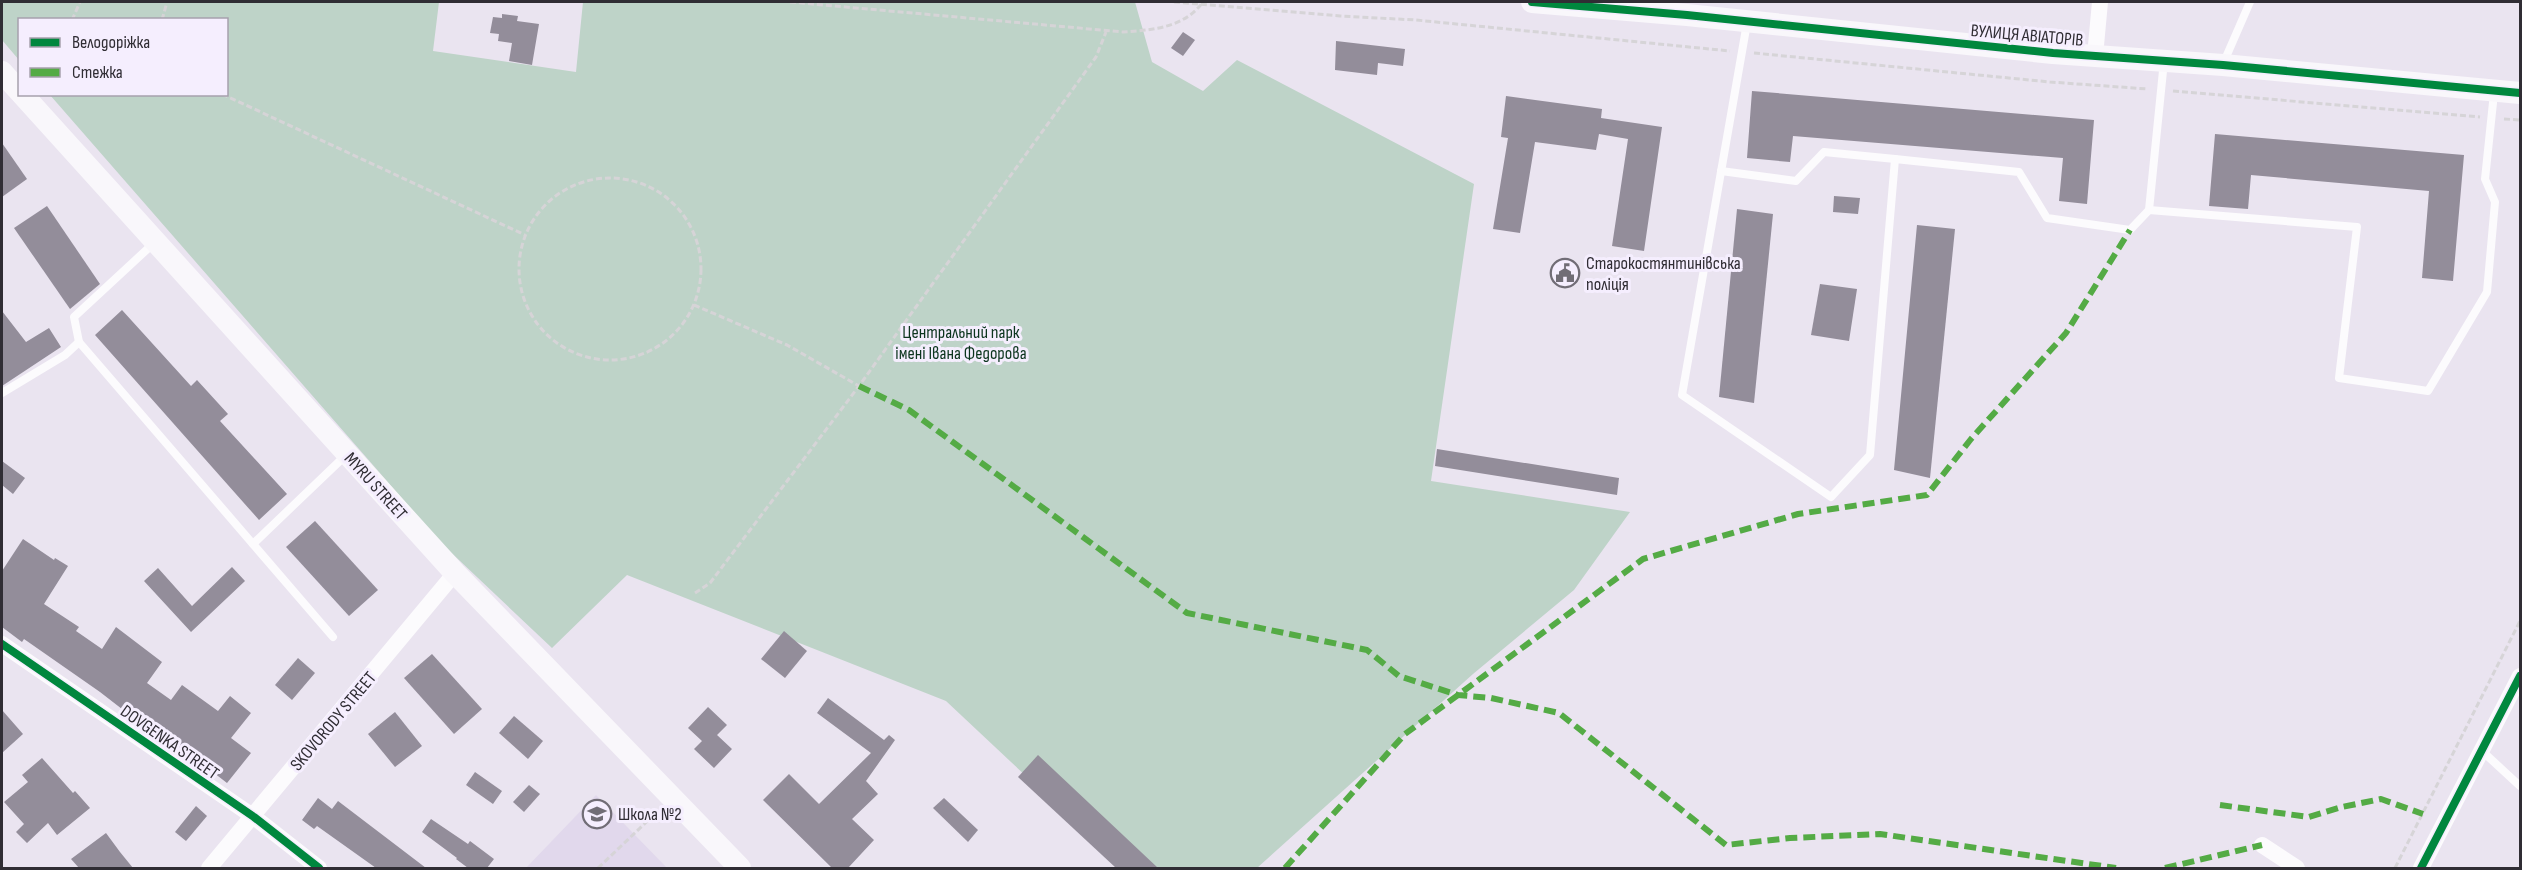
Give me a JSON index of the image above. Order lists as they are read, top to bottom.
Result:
{
  "streets": {
    "main road": ["ВУЛИЦЯ АВІАТОРІВ", "MYRU STREET"],
    "street": ["SKOVORODY STREET", "DOVGENKA STREET"]
  },
  "crossings": [
    ["MYRU STREET", "SKOVORODY STREET"],
    ["SKOVORODY STREET", "DOVGENKA STREET"]
  ],
  "parks": ["Центральний парк імені Івана Федорова"],
  "places": {
    "public building": ["Старокостянтинівська поліція"],
    "school or university": ["Школа №2"]
  },
  "legend": ["Велодоріжка", "Стежка"]
}
